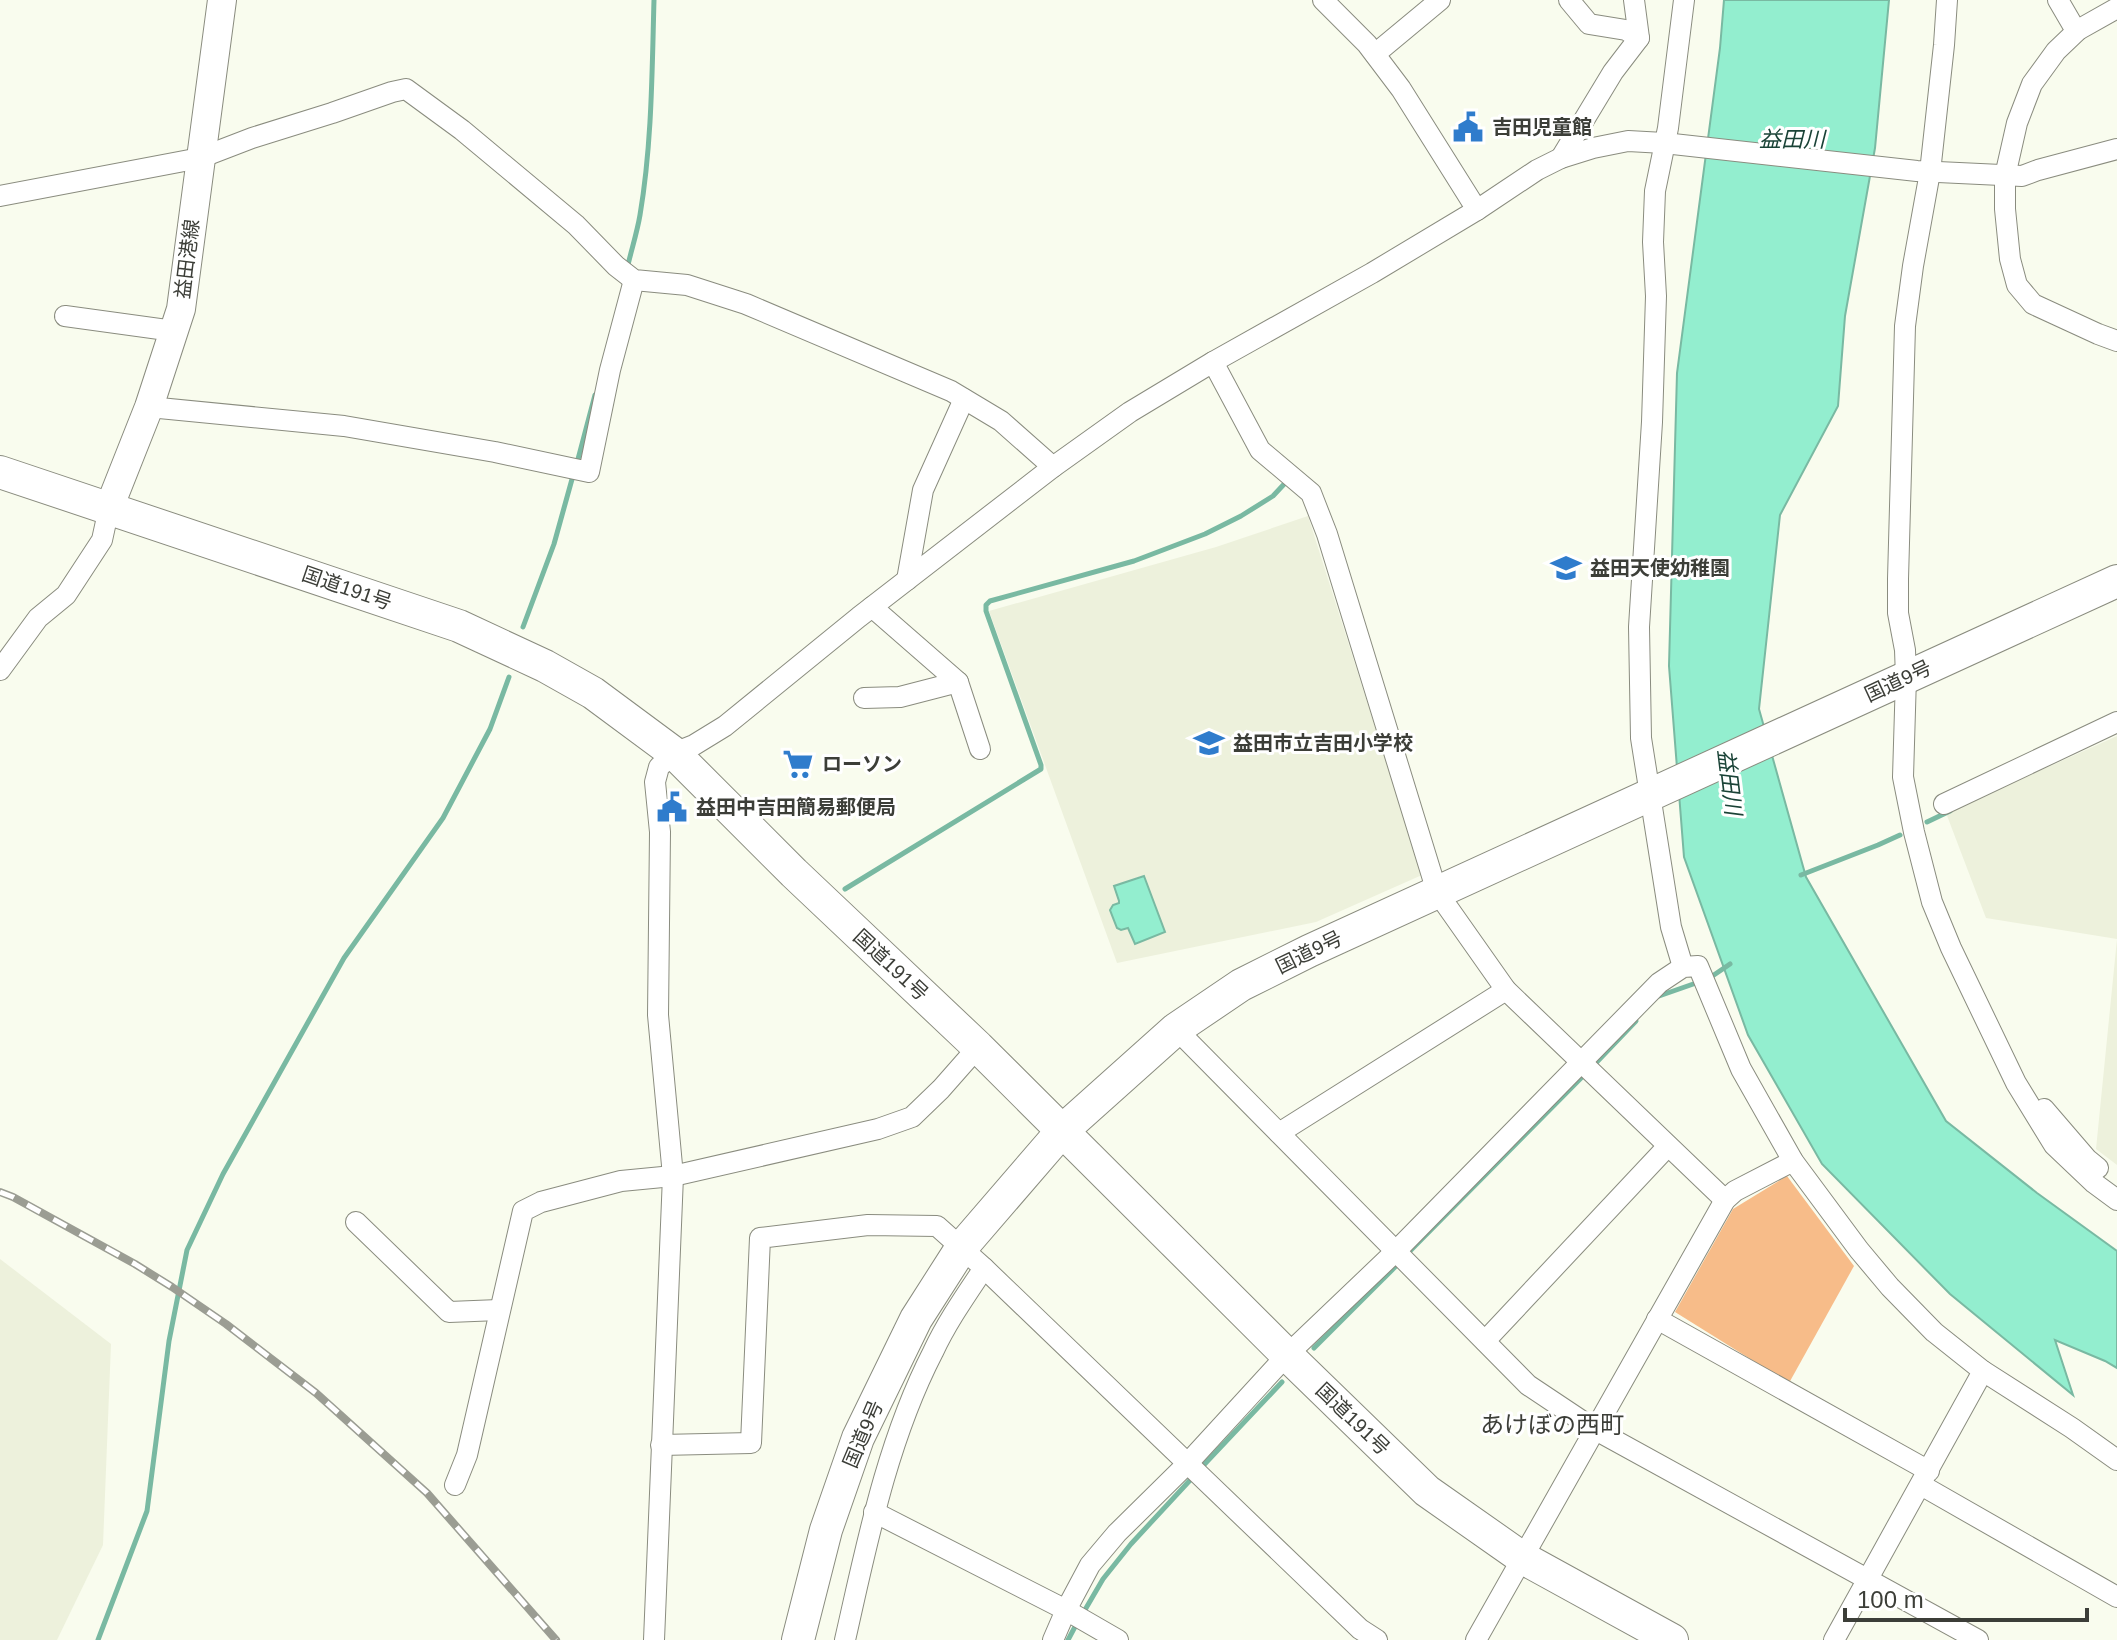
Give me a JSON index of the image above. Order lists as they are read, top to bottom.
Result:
{
  "streets": {
    "highway": ["国道191号", "国道9号"],
    "main road": ["益田港線"]
  },
  "crossings": [
    ["益田港線", "国道191号"],
    ["国道191号", "国道9号"]
  ],
  "districts": ["あけぼの西町"],
  "water": ["益田川"],
  "places": {
    "public building": ["吉田児童館", "益田中吉田簡易郵便局"],
    "school or university": ["益田天使幼稚園", "益田市立吉田小学校"],
    "supermarket": ["ローソン"]
  },
  "scale_bar": "100 m"
}
